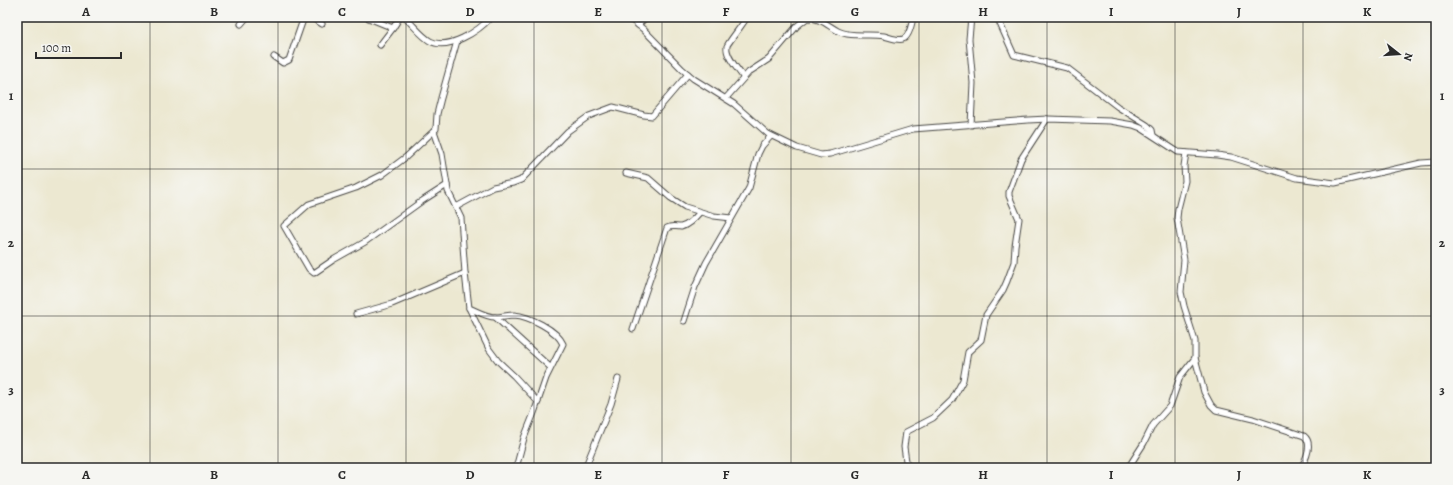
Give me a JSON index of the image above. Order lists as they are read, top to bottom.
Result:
{
  "scale_bar": "100 m",
  "north": "right",
  "grid": {
    "columns": [
      "A",
      "B",
      "C",
      "D",
      "E",
      "F",
      "G",
      "H",
      "I",
      "J",
      "K"
    ],
    "rows": ["1", "2", "3"]
  }
}
